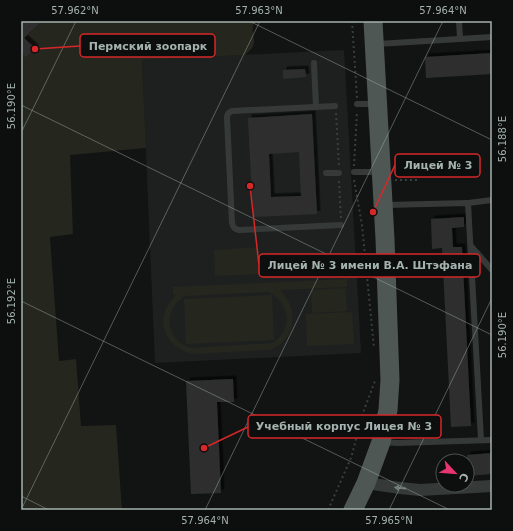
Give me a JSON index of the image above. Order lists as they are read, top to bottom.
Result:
{
  "places": [
    "Пермский зоопарк",
    "Лицей № 3 имени В.А. Штэфана",
    "Лицей № 3",
    "Учебный корпус Лицея № 3"
  ],
  "north": "bottom right",
  "coordinates": [
    "57.962°N",
    "57.963°N",
    "57.964°N",
    "56.190°E",
    "56.188°E",
    "56.192°E",
    "57.965°N"
  ]
}
